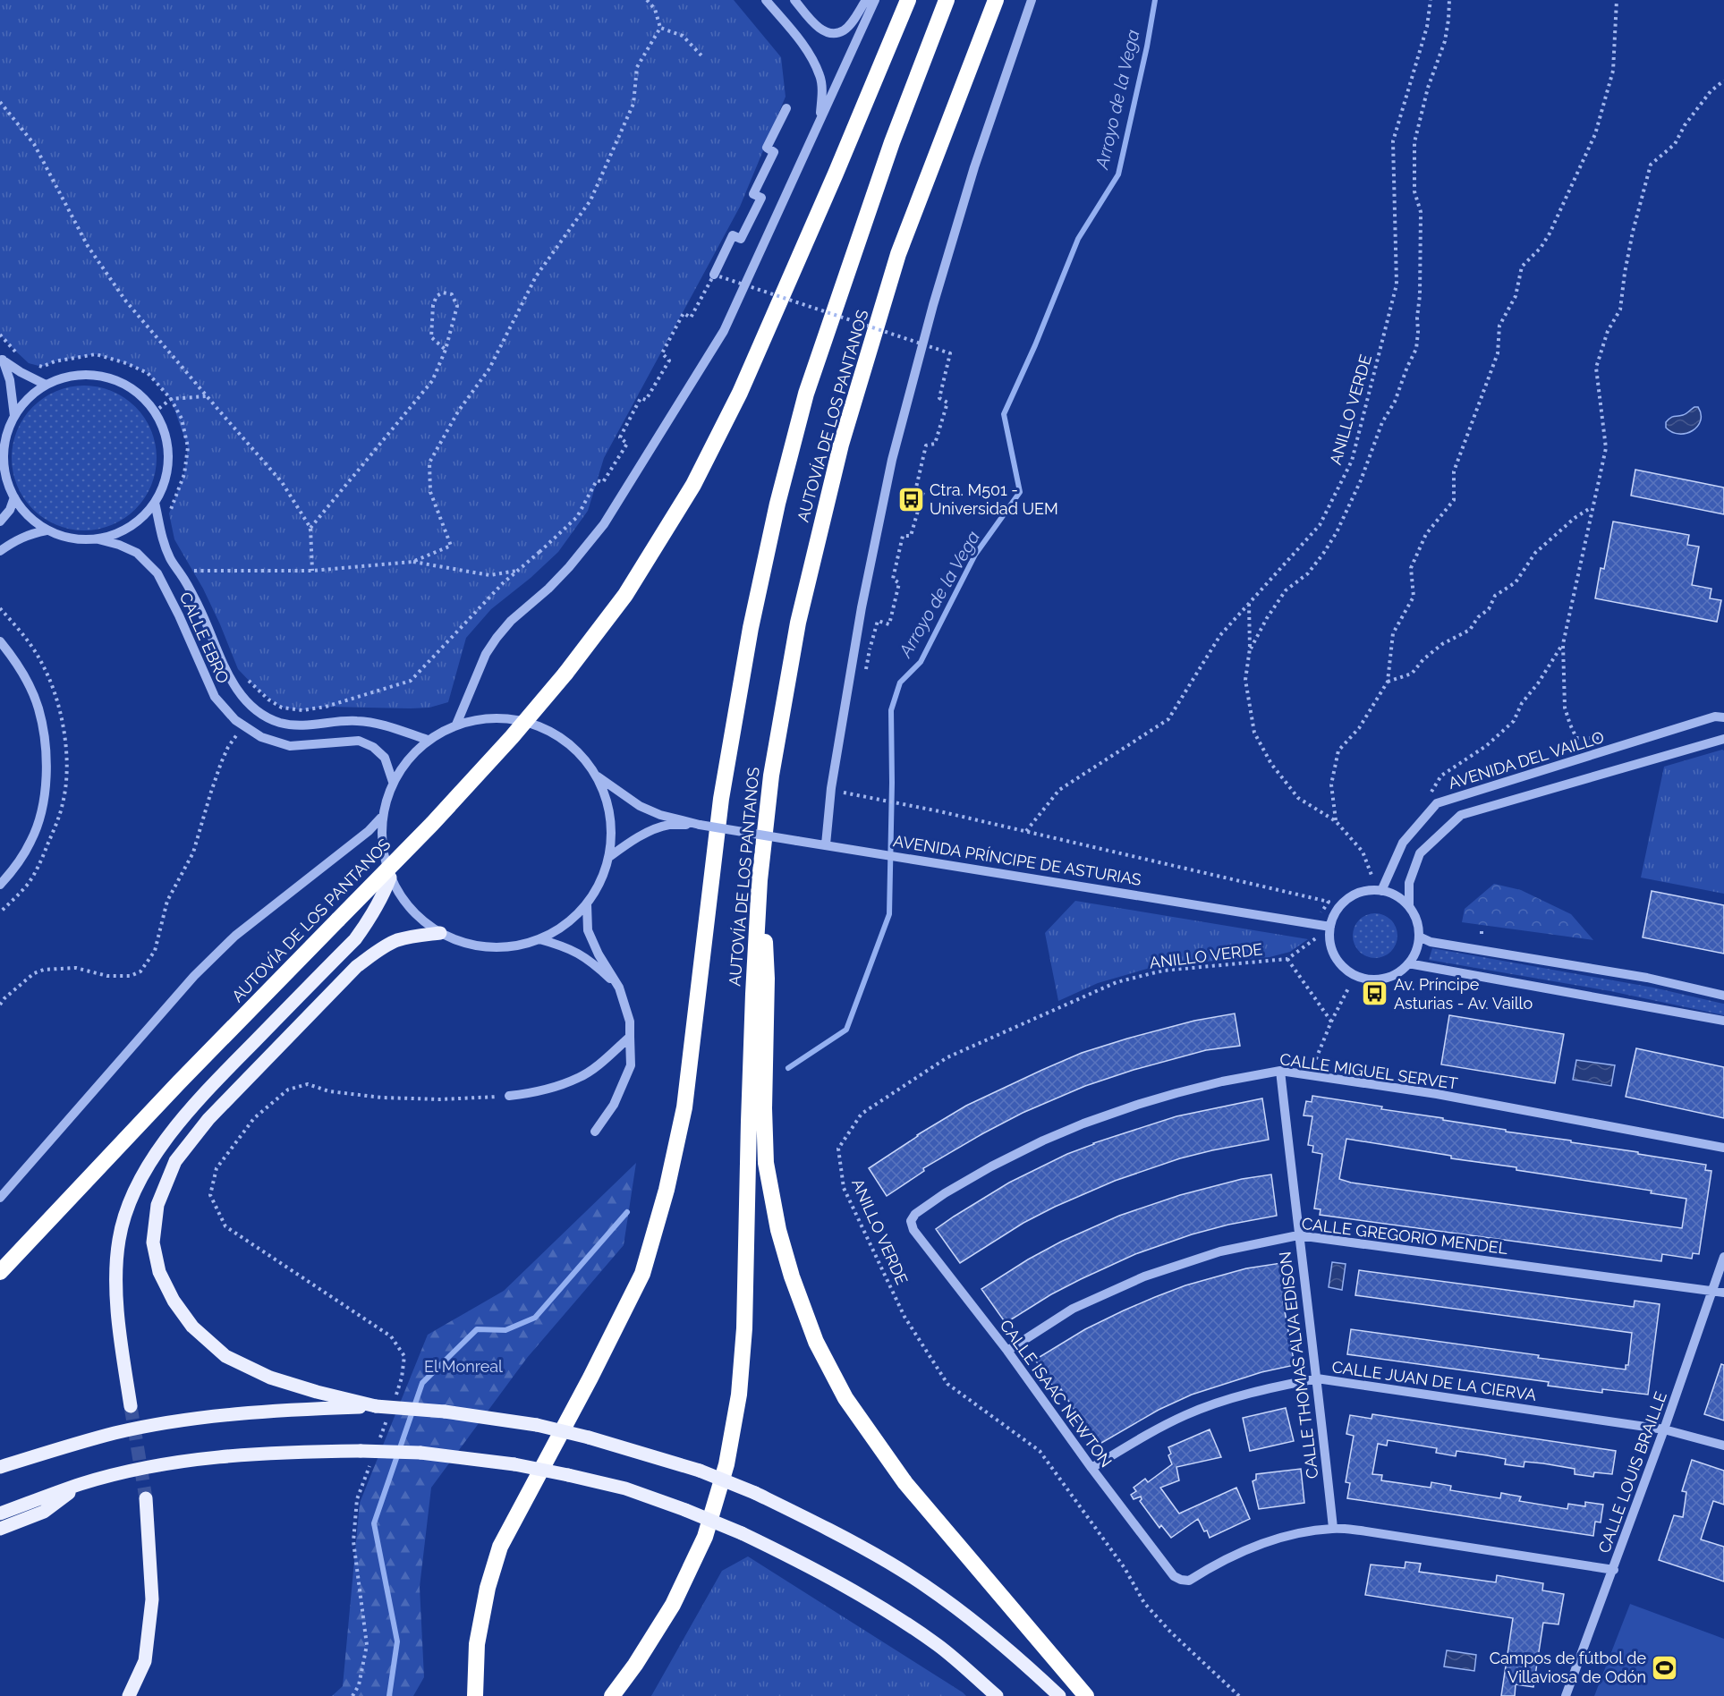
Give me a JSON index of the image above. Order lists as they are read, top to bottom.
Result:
{
  "streets": {
    "highway": ["AUTOVÍA DE LOS PANTANOS"],
    "street": [
      "CALLE EBRO",
      "AVENIDA DEL VAILLO",
      "AVENIDA PRÍNCIPE DE ASTURIAS",
      "CALLE MIGUEL SERVET",
      "CALLE GREGORIO MENDEL",
      "CALLE THOMAS ALVA EDISON",
      "CALLE JUAN DE LA CIERVA",
      "CALLE ISAAC NEWTON",
      "CALLE LOUIS BRAILLE"
    ],
    "path": ["ANILLO VERDE"]
  },
  "crossings": [
    ["AVENIDA DEL VAILLO", "AVENIDA PRÍNCIPE DE ASTURIAS"],
    ["CALLE MIGUEL SERVET", "CALLE THOMAS ALVA EDISON"],
    ["CALLE MIGUEL SERVET", "CALLE ISAAC NEWTON"],
    ["CALLE GREGORIO MENDEL", "CALLE THOMAS ALVA EDISON"],
    ["CALLE GREGORIO MENDEL", "CALLE ISAAC NEWTON"],
    ["CALLE GREGORIO MENDEL", "CALLE LOUIS BRAILLE"],
    ["CALLE THOMAS ALVA EDISON", "CALLE JUAN DE LA CIERVA"],
    ["CALLE THOMAS ALVA EDISON", "CALLE ISAAC NEWTON"],
    ["CALLE JUAN DE LA CIERVA", "CALLE ISAAC NEWTON"],
    ["CALLE JUAN DE LA CIERVA", "CALLE LOUIS BRAILLE"]
  ],
  "water": ["Arroyo de la Vega"],
  "parks": ["El Monreal"],
  "places": {
    "bus stop": ["Ctra. M501 - Universidad UEM", "Av. Príncipe Asturias - Av. Vaillo"],
    "sports": ["Campos de fútbol de Villaviosa de Odón"]
  }
}
